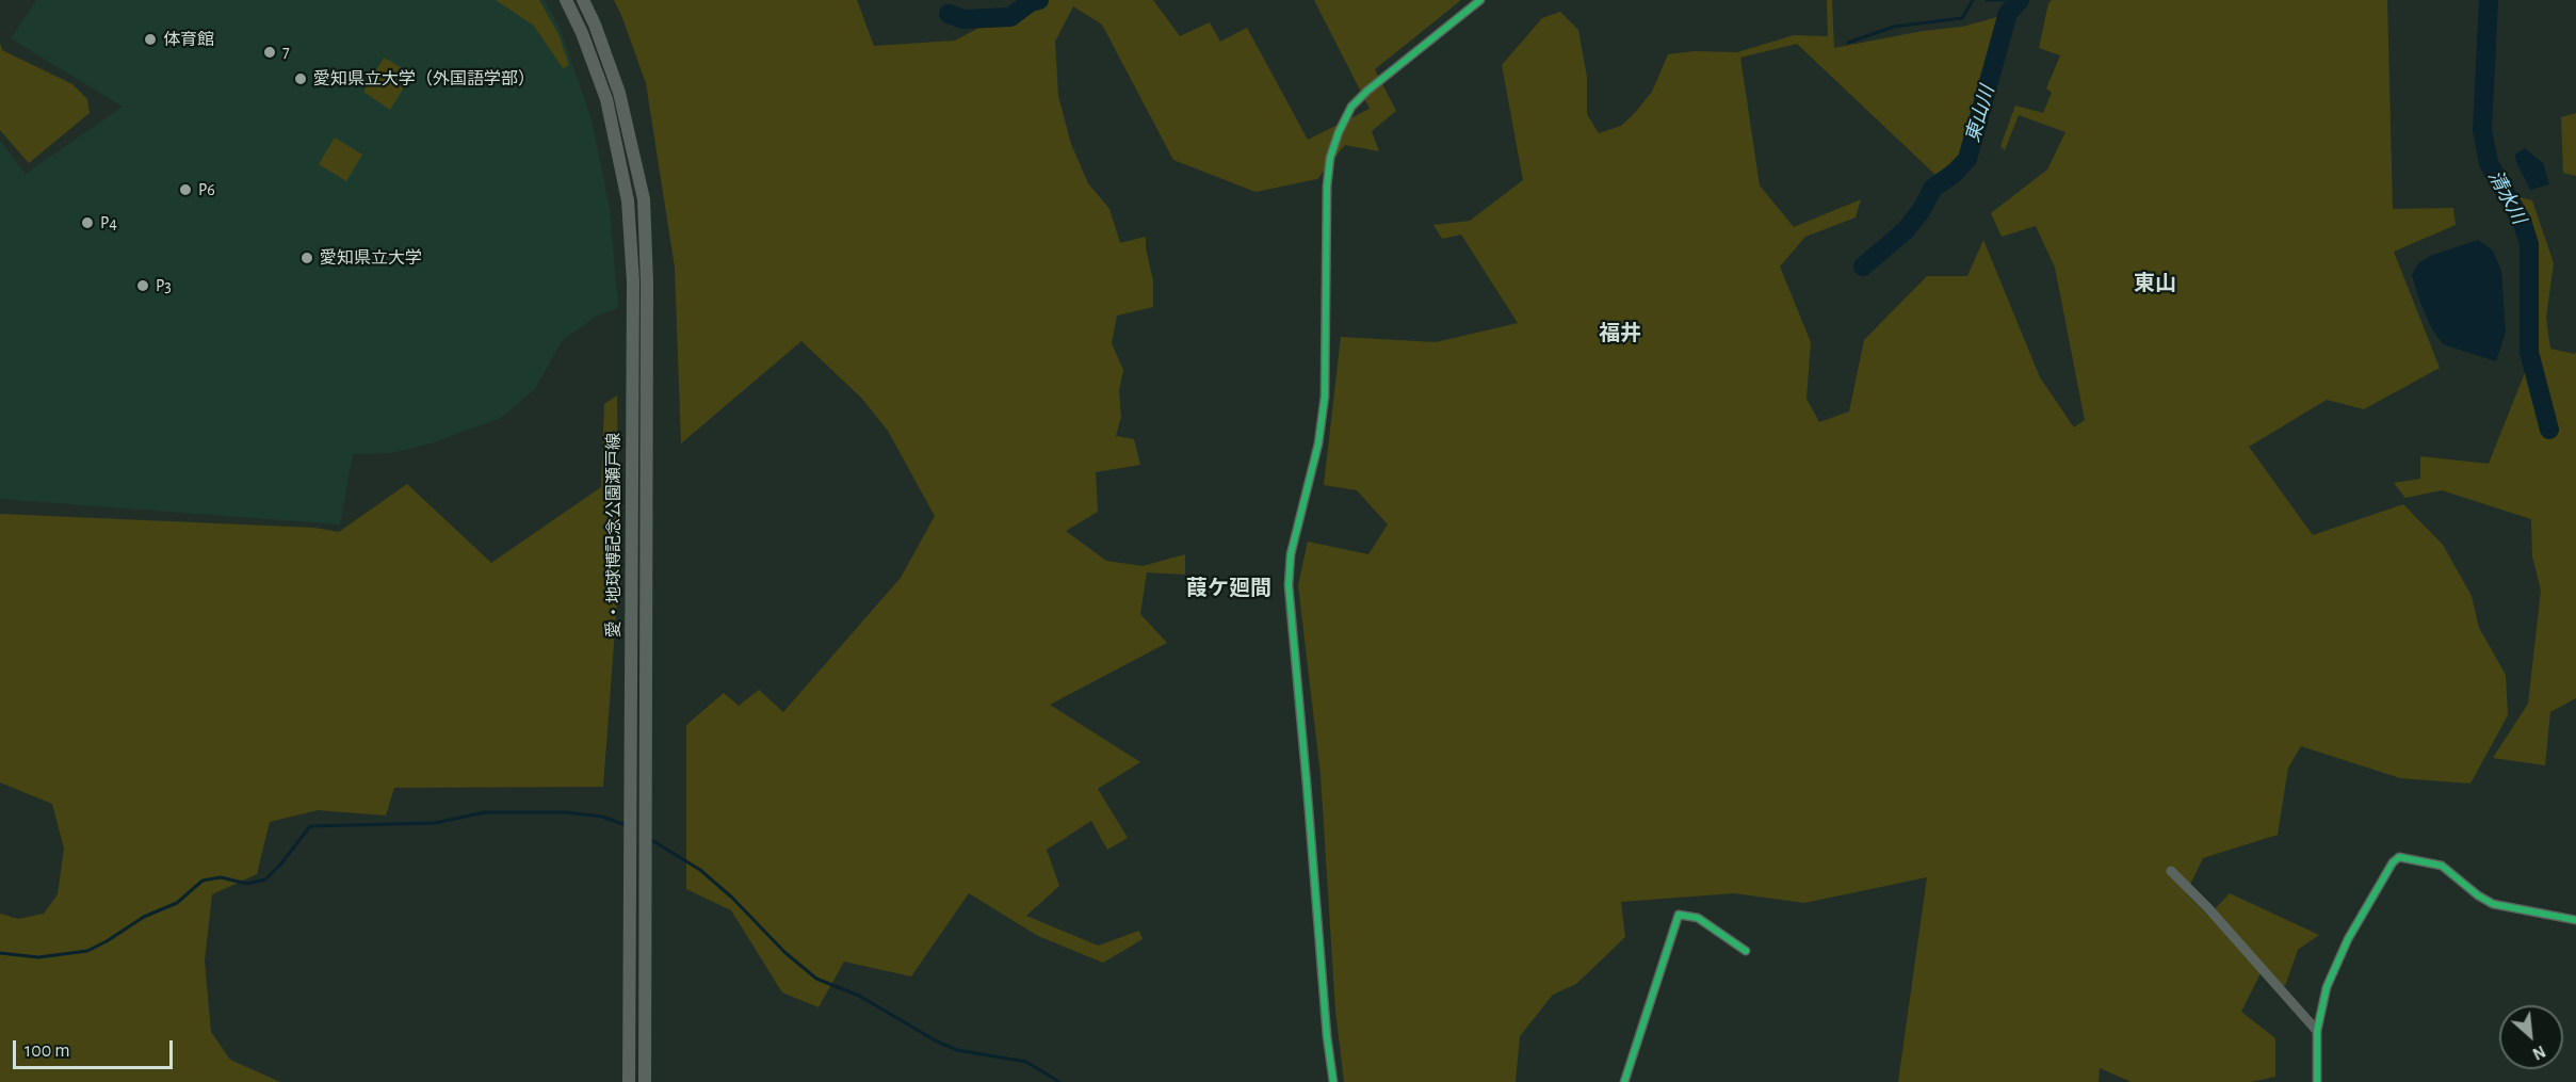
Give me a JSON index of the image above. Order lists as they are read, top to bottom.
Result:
{
  "streets": {
    "main road": ["愛・地球博記念公園瀬戸線"]
  },
  "districts": ["東山", "福井", "葭ケ廻間"],
  "water": ["東山川", "清水川"],
  "places": [
    "体育館",
    "7",
    "愛知県立大学（外国語学部）",
    "P6",
    "P4",
    "愛知県立大学",
    "P3"
  ],
  "scale_bar": "100 m",
  "north": "bottom right"
}
